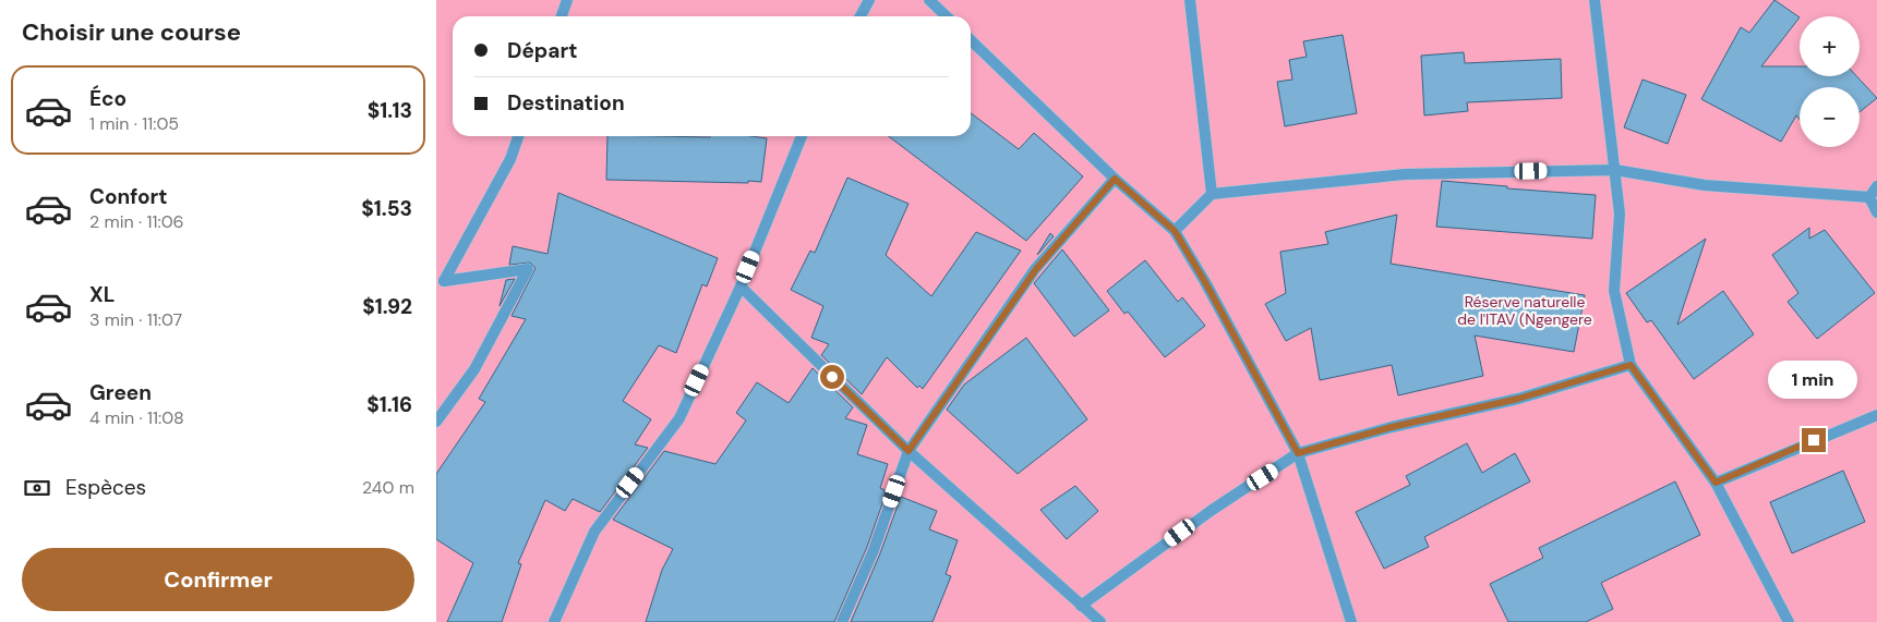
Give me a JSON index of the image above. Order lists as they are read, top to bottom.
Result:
{
  "parks": ["Réserve naturelle de l'ITAV (Ngengere"],
  "page": {
    "heading": "Choisir une course",
    "map_buttons": ["+", "−"],
    "banner": ["Départ", "Destination"],
    "list": [
      {
        "name": "Éco",
        "note": "1 min · 11:05",
        "value": "$1.13"
      },
      {
        "name": "Confort",
        "note": "2 min · 11:06",
        "value": "$1.53"
      },
      {
        "name": "XL",
        "note": "3 min · 11:07",
        "value": "$1.92"
      },
      {
        "name": "Green",
        "note": "4 min · 11:08",
        "value": "$1.16"
      }
    ],
    "bubble": "1 min",
    "pay": ["Espèces", "240 m"],
    "buttons": "Confirmer"
  }
}
